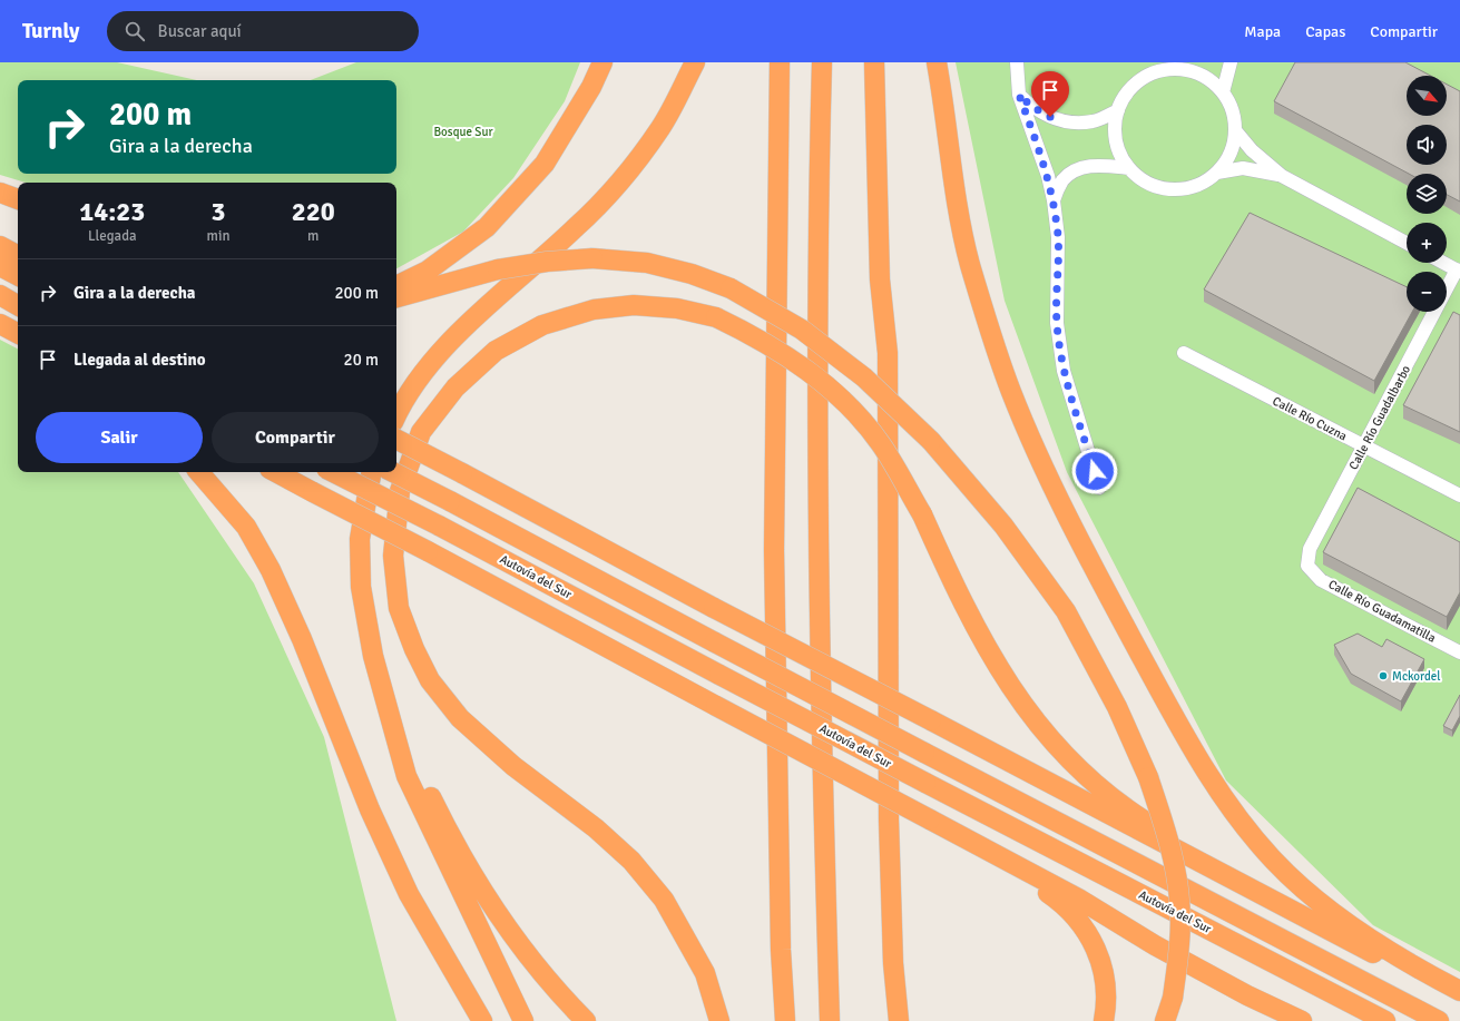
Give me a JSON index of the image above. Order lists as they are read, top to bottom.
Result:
{
  "streets": {
    "highway": ["Autovía del Sur"],
    "street": ["Calle Río Guadalbarbo", "Calle Río Cuzna", "Calle Río Guadamatilla"]
  },
  "crossings": [
    ["Calle Río Guadalbarbo", "Calle Río Cuzna"],
    ["Calle Río Guadalbarbo", "Calle Río Guadamatilla"]
  ],
  "parks": ["Bosque Sur"],
  "places": ["Mckordel"],
  "north": "bottom right",
  "page": {
    "header": "Turnly",
    "search": "Buscar aquí",
    "nav": ["Mapa", "Capas", "Compartir"],
    "map_buttons": ["+", "−"],
    "turn": ["200 m", "Gira a la derecha"],
    "eta": [
      "14:23",
      "Llegada",
      "3",
      "min",
      "220",
      "m"
    ],
    "list": [
      {
        "name": "Gira a la derecha",
        "value": "200 m"
      },
      {
        "name": "Llegada al destino",
        "value": "20 m"
      }
    ],
    "buttons": ["Salir", "Compartir"]
  }
}
